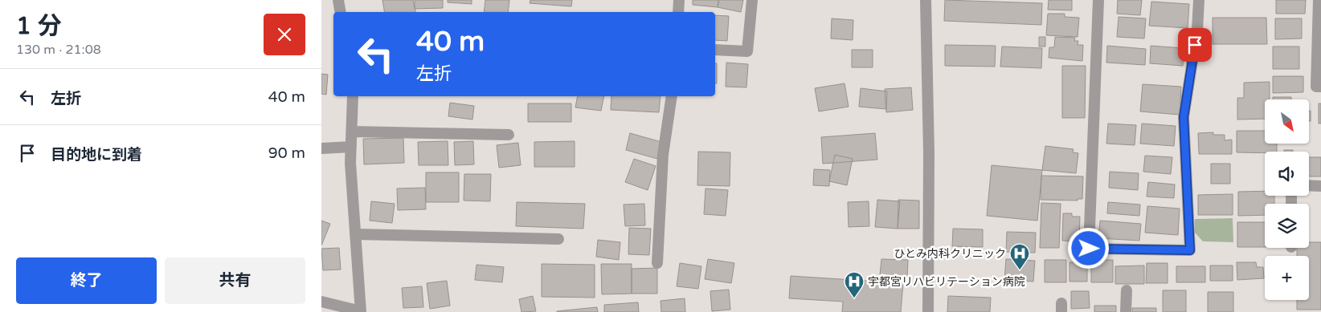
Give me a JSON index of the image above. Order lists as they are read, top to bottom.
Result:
{
  "places": {
    "hospital": ["ひとみ内科クリニック", "宇都宮リハビリテーション病院"]
  },
  "north": "bottom right",
  "page": {
    "heading": ["1 分", "130 m · 21:08"],
    "turn": ["40 m", "左折"],
    "list": [
      {
        "name": "左折",
        "value": "40 m"
      },
      {
        "name": "目的地に到着",
        "value": "90 m"
      }
    ],
    "map_buttons": "+",
    "buttons": ["終了", "共有"]
  }
}
